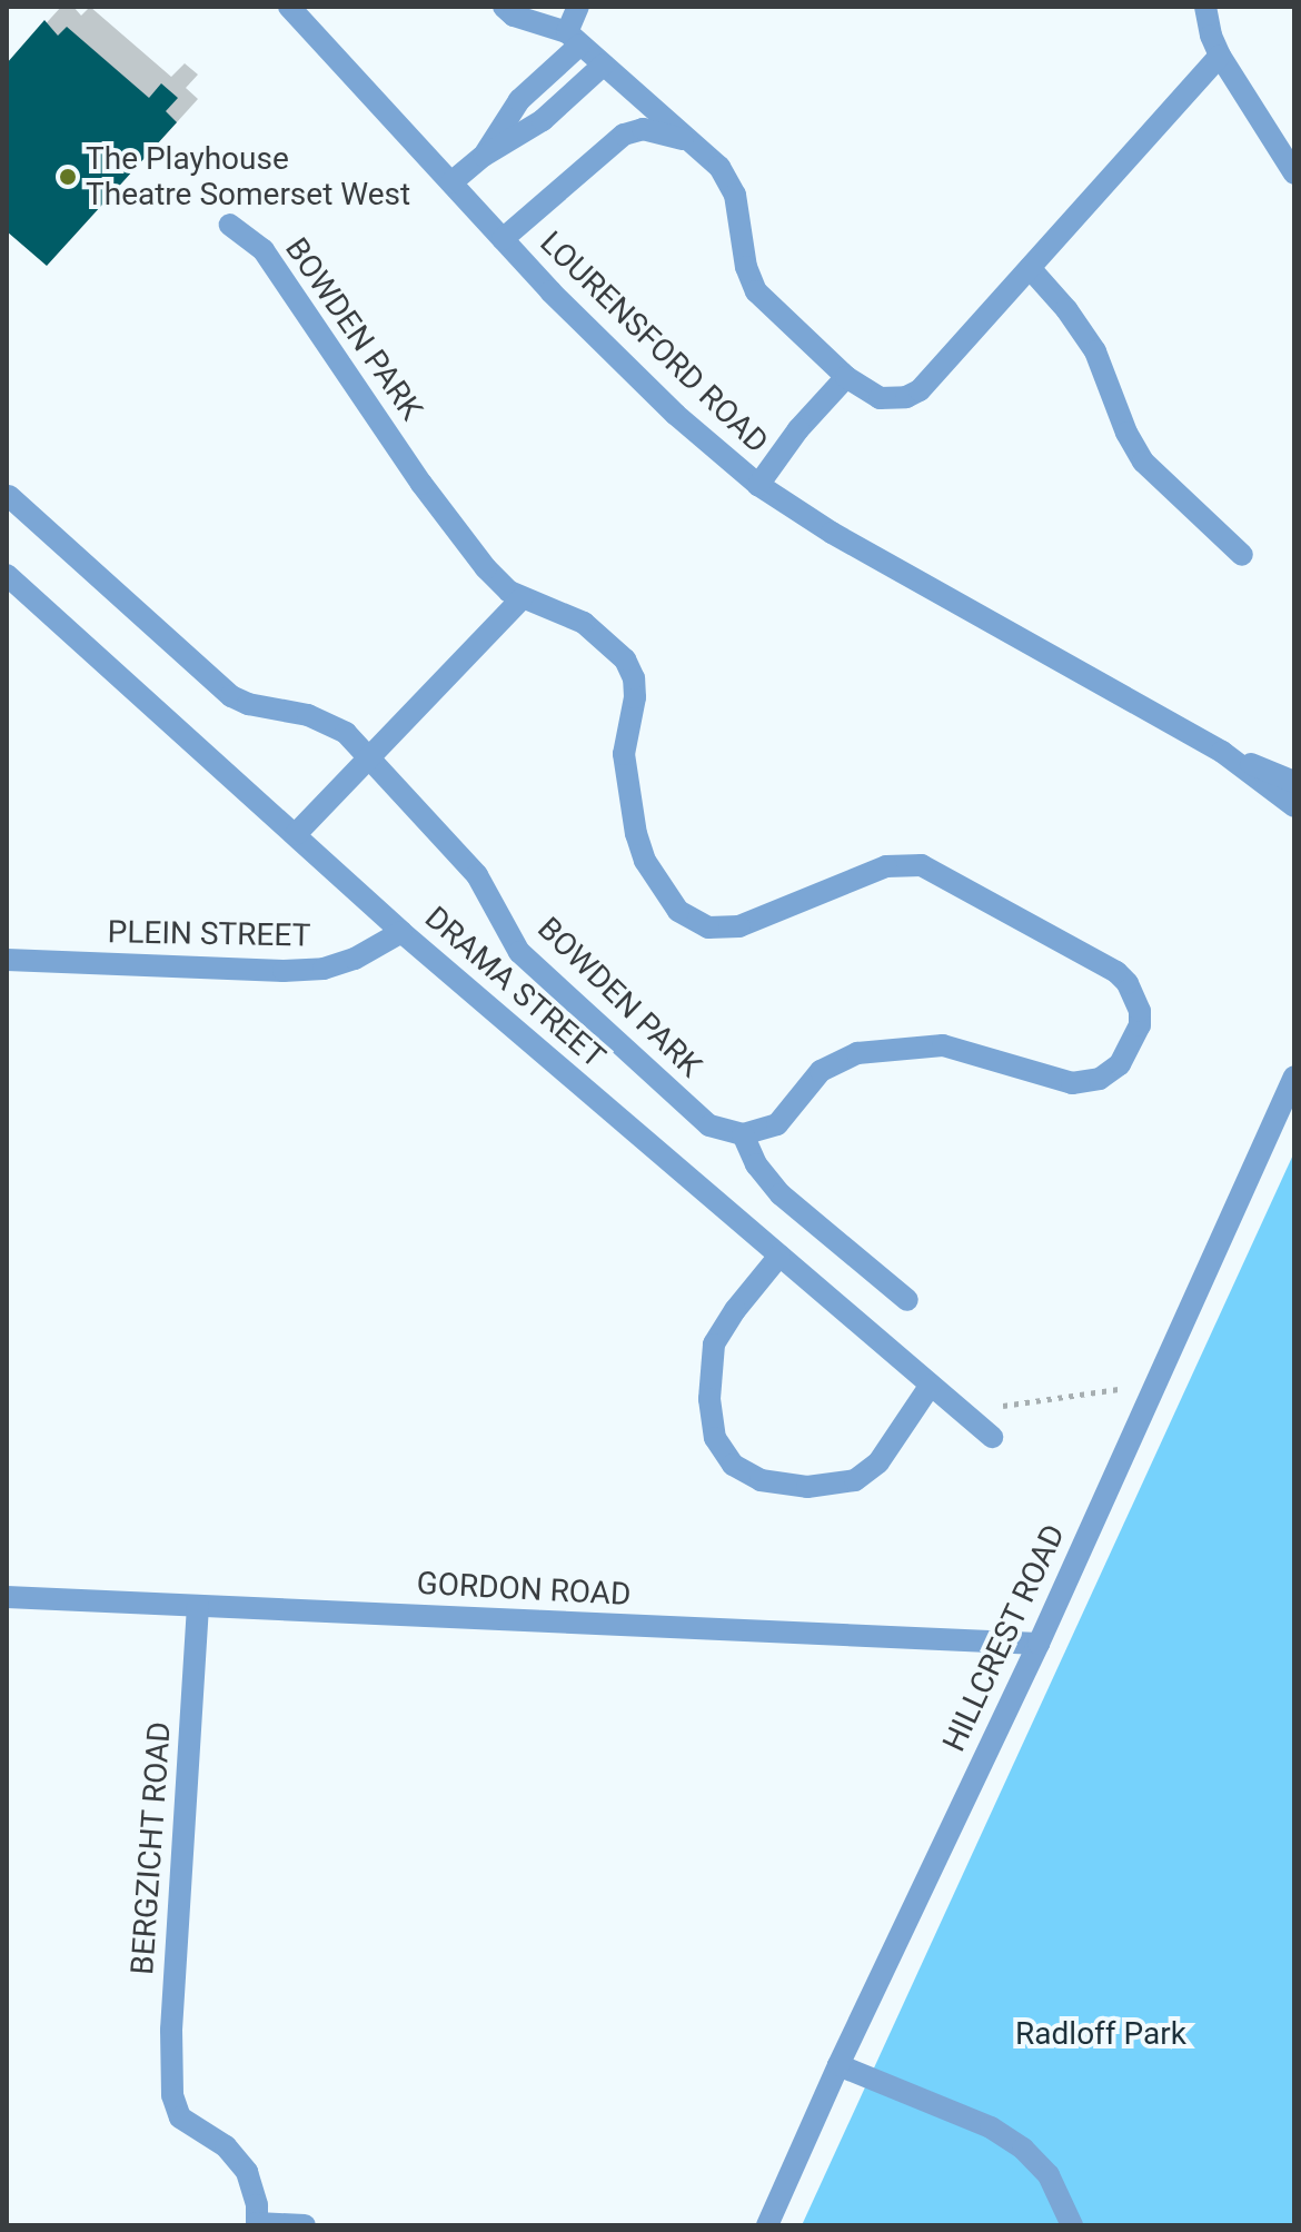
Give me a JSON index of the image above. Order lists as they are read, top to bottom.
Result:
{
  "streets": {
    "street": [
      "BOWDEN PARK",
      "LOURENSFORD ROAD",
      "PLEIN STREET",
      "DRAMA STREET",
      "GORDON ROAD",
      "HILLCREST ROAD",
      "BERGZICHT ROAD"
    ]
  },
  "crossings": [
    ["PLEIN STREET", "DRAMA STREET"],
    ["GORDON ROAD", "HILLCREST ROAD"],
    ["GORDON ROAD", "BERGZICHT ROAD"]
  ],
  "parks": ["Radloff Park"],
  "places": ["The Playhouse Theatre Somerset West"]
}
